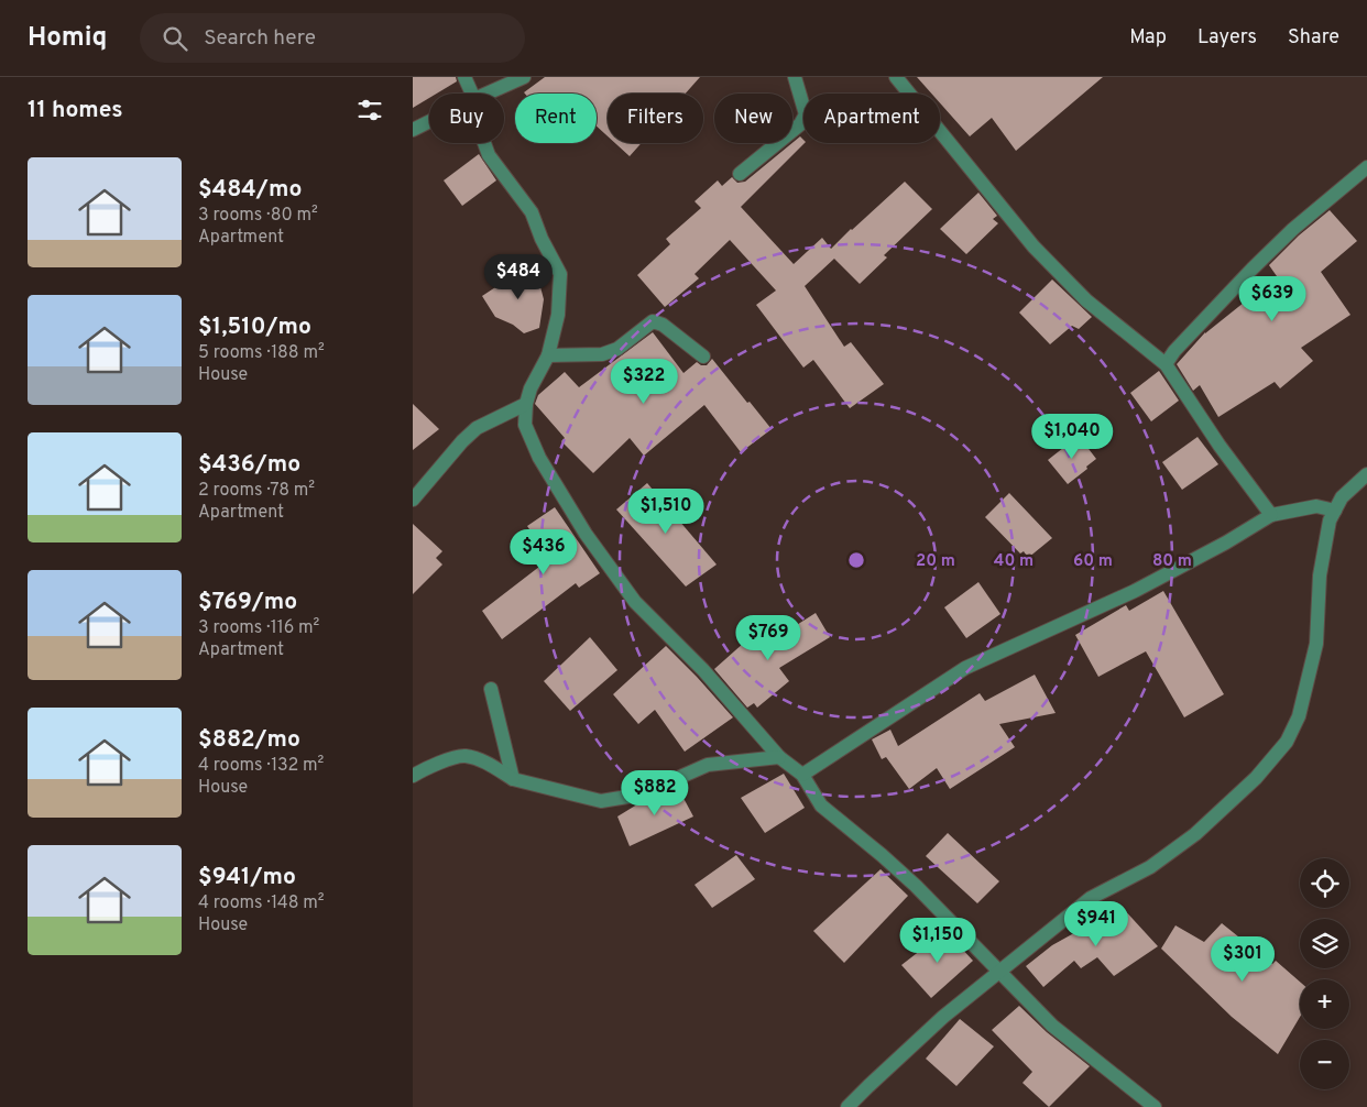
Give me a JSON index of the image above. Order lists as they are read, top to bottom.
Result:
{
  "page": {
    "header": "Homiq",
    "search": "Search here",
    "nav": ["Map", "Layers", "Share"],
    "heading": "11 homes",
    "chip": [
      "Buy",
      "Rent",
      "Filters",
      "New",
      "Apartment"
    ],
    "list": [
      {
        "name": "$484/mo",
        "note": "3 rooms · 80 m² · Apartment"
      },
      {
        "name": "$1,510/mo",
        "note": "5 rooms · 188 m² · House"
      },
      {
        "name": "$436/mo",
        "note": "2 rooms · 78 m² · Apartment"
      },
      {
        "name": "$769/mo",
        "note": "3 rooms · 116 m² · Apartment"
      },
      {
        "name": "$882/mo",
        "note": "4 rooms · 132 m² · House"
      },
      {
        "name": "$941/mo",
        "note": "4 rooms · 148 m² · House"
      }
    ],
    "price": [
      "$484",
      "$639",
      "$322",
      "$1,040",
      "$1,510",
      "$436",
      "$769",
      "$882",
      "$941",
      "$1,150",
      "$301"
    ],
    "map_buttons": ["+", "−"]
  },
  "rings": [
    "20 m",
    "40 m",
    "60 m",
    "80 m"
  ]
}
